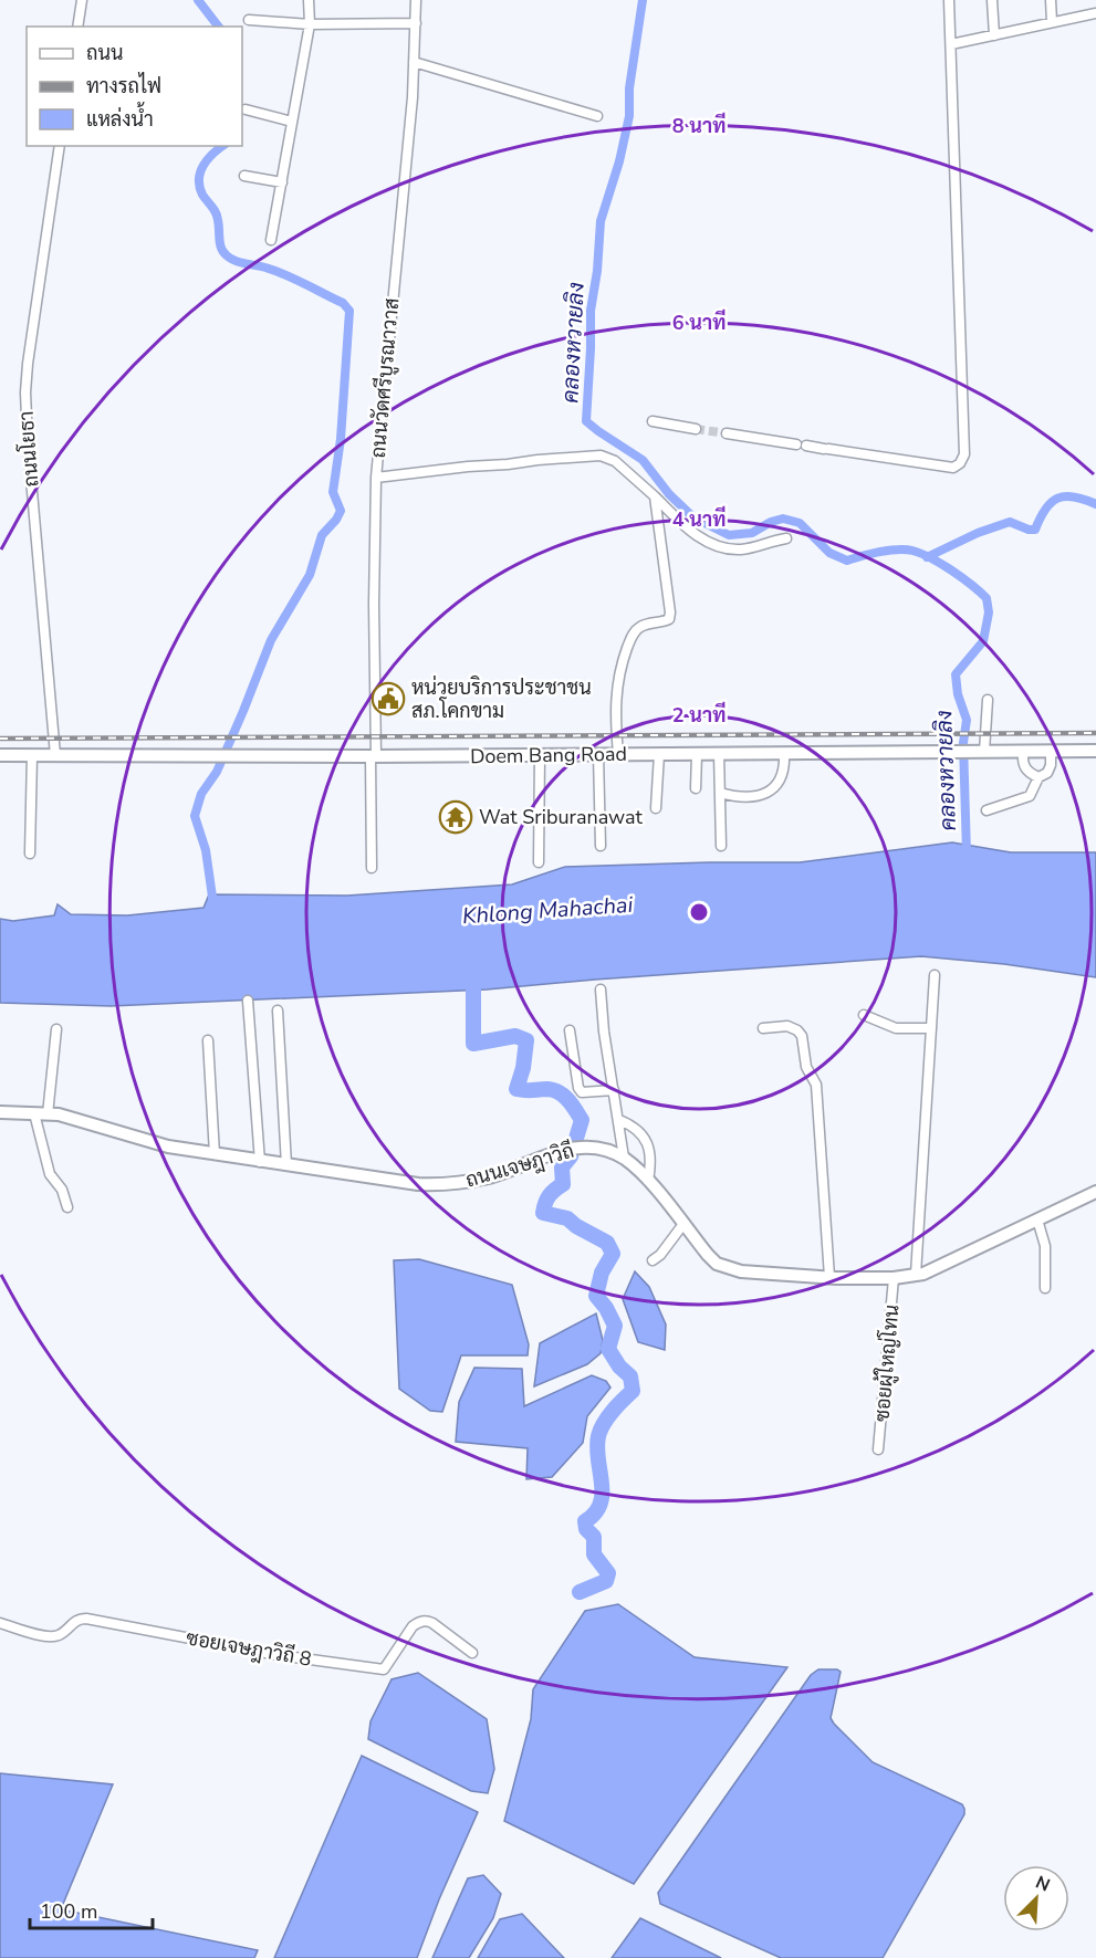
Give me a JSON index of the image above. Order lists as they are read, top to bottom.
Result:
{
  "streets": {
    "street": [
      "ถนนวัดศรีบูรณาวาส",
      "ถนนโยธา",
      "Doem Bang Road",
      "ถนนเจษฎาวิถี",
      "ซอยผู้ใหญ่โทน",
      "ซอยเจษฎาวิถี 8"
    ]
  },
  "crossings": [
    ["ถนนวัดศรีบูรณาวาส", "Doem Bang Road"],
    ["ถนนโยธา", "Doem Bang Road"],
    ["ถนนเจษฎาวิถี", "ซอยผู้ใหญ่โทน"]
  ],
  "water": ["คลองหวายลิง", "Khlong Mahachai"],
  "places": {
    "public building": ["หน่วยบริการประชาชน สภ.โคกขาม"],
    "temple": ["Wat Sriburanawat"]
  },
  "legend": ["ถนน", "ทางรถไฟ", "แหล่งน้ำ"],
  "scale_bar": "100 m",
  "north": "top right",
  "rings": [
    "8 นาที",
    "6 นาที",
    "4 นาที",
    "2 นาที"
  ]
}
